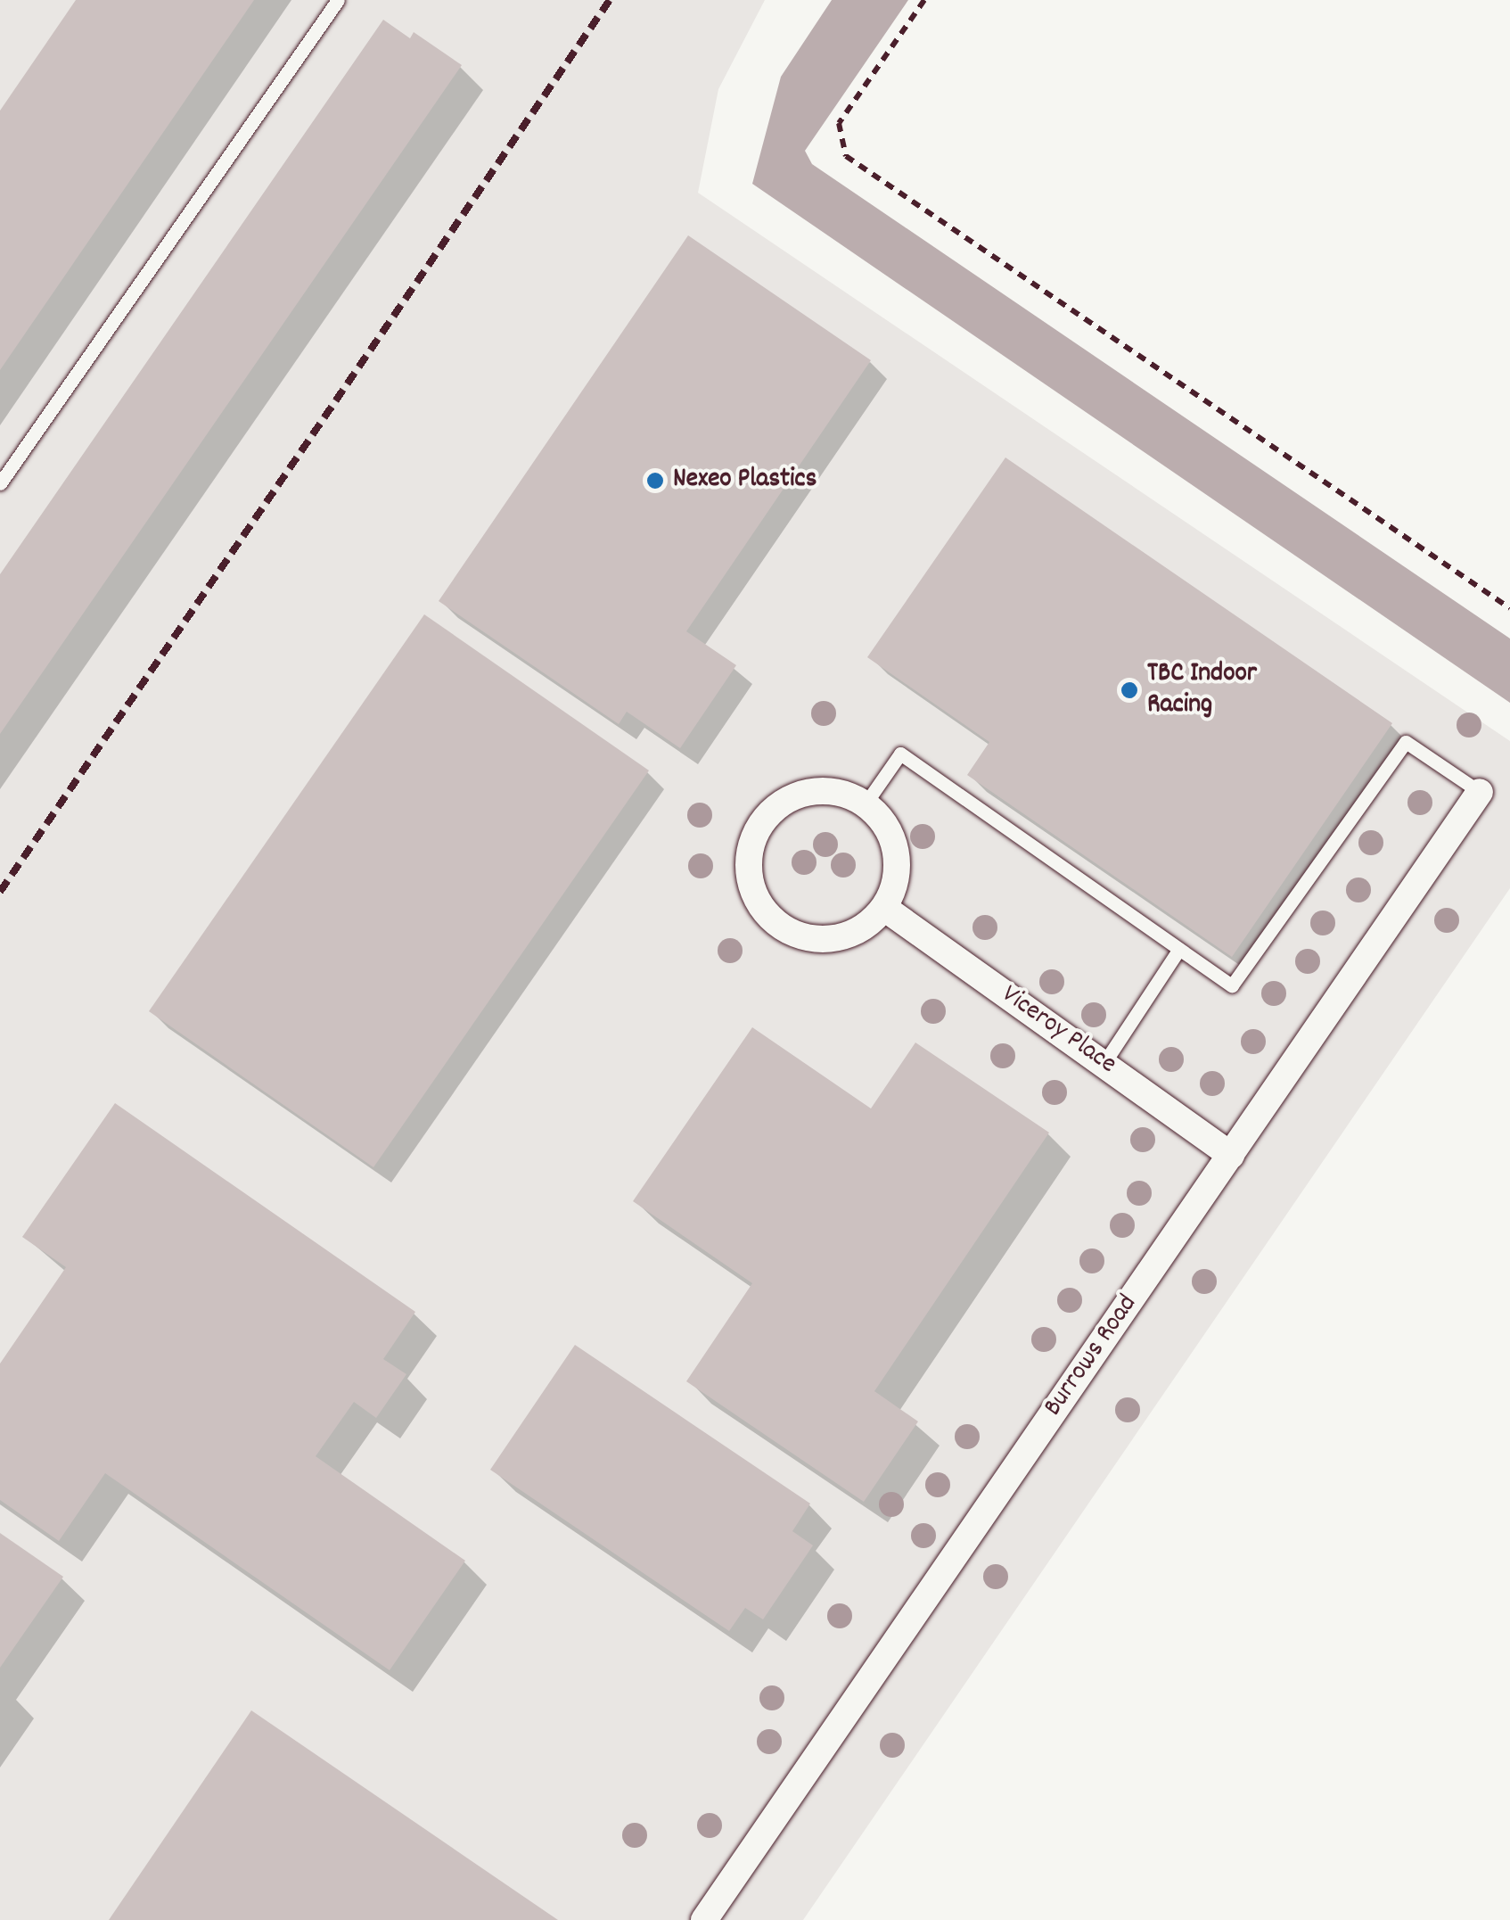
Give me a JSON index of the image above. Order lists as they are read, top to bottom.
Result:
{
  "streets": {
    "street": ["Viceroy Place", "Burrows Road"]
  },
  "crossings": [
    ["Viceroy Place", "Burrows Road"]
  ],
  "places": ["Nexeo Plastics", "TBC Indoor Racing"]
}
